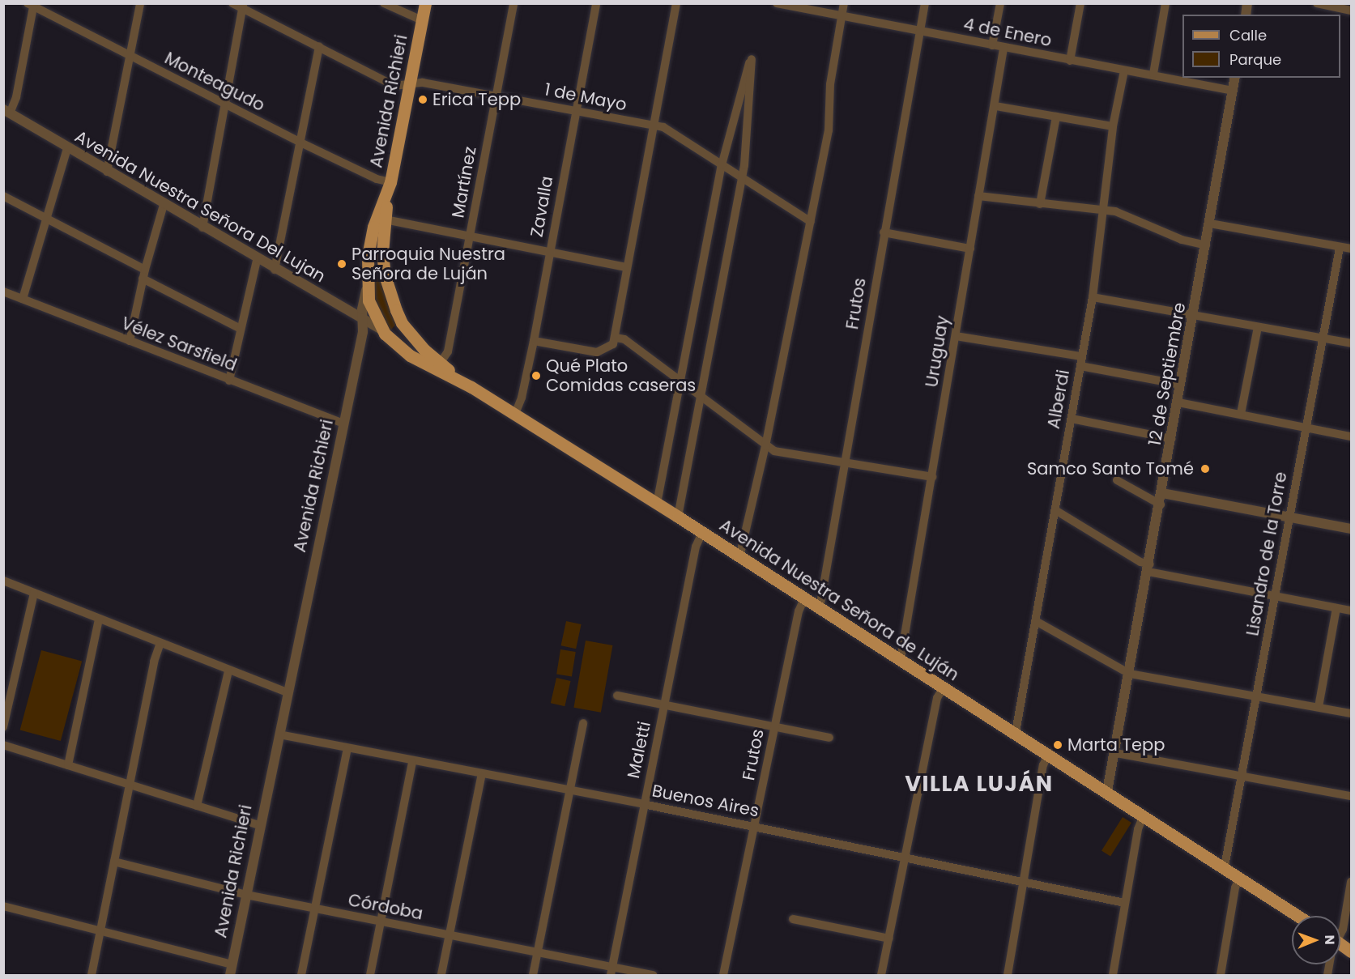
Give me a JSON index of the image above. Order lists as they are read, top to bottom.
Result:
{
  "streets": {
    "main road": ["Avenida Richieri", "Avenida Nuestra Señora de Luján"],
    "street": [
      "4 de Enero",
      "Monteagudo",
      "1 de Mayo",
      "Martínez",
      "Avenida Nuestra Señora Del Lujan",
      "Zavalla",
      "Frutos",
      "Vélez Sarsfield",
      "Uruguay",
      "12 de Septiembre",
      "Alberdi",
      "Lisandro de la Torre",
      "Maletti",
      "Buenos Aires",
      "Córdoba"
    ]
  },
  "crossings": [
    ["4 de Enero", "Frutos"],
    ["4 de Enero", "Uruguay"],
    ["4 de Enero", "12 de Septiembre"],
    ["4 de Enero", "Alberdi"],
    ["Monteagudo", "Avenida Richieri"],
    ["1 de Mayo", "Avenida Richieri"],
    ["1 de Mayo", "Martínez"],
    ["1 de Mayo", "Zavalla"],
    ["Avenida Richieri", "Avenida Nuestra Señora Del Lujan"],
    ["Avenida Richieri", "Vélez Sarsfield"],
    ["Avenida Richieri", "Avenida Nuestra Señora de Luján"],
    ["Avenida Richieri", "Buenos Aires"],
    ["Avenida Richieri", "Córdoba"],
    ["Avenida Nuestra Señora Del Lujan", "Avenida Nuestra Señora de Luján"],
    ["Zavalla", "Avenida Nuestra Señora de Luján"],
    ["Frutos", "Avenida Nuestra Señora de Luján"],
    ["Frutos", "Buenos Aires"],
    ["Uruguay", "Avenida Nuestra Señora de Luján"],
    ["12 de Septiembre", "Avenida Nuestra Señora de Luján"],
    ["Alberdi", "Avenida Nuestra Señora de Luján"],
    ["Lisandro de la Torre", "Avenida Nuestra Señora de Luján"],
    ["Avenida Nuestra Señora de Luján", "Maletti"],
    ["Maletti", "Buenos Aires"],
    ["Maletti", "Córdoba"]
  ],
  "districts": ["VILLA LUJÁN"],
  "places": [
    "Erica Tepp",
    "Parroquia Nuestra Señora de Luján",
    "Qué Plato Comidas caseras",
    "Samco Santo Tomé",
    "Marta Tepp"
  ],
  "legend": ["Calle", "Parque"],
  "north": "right"
}
